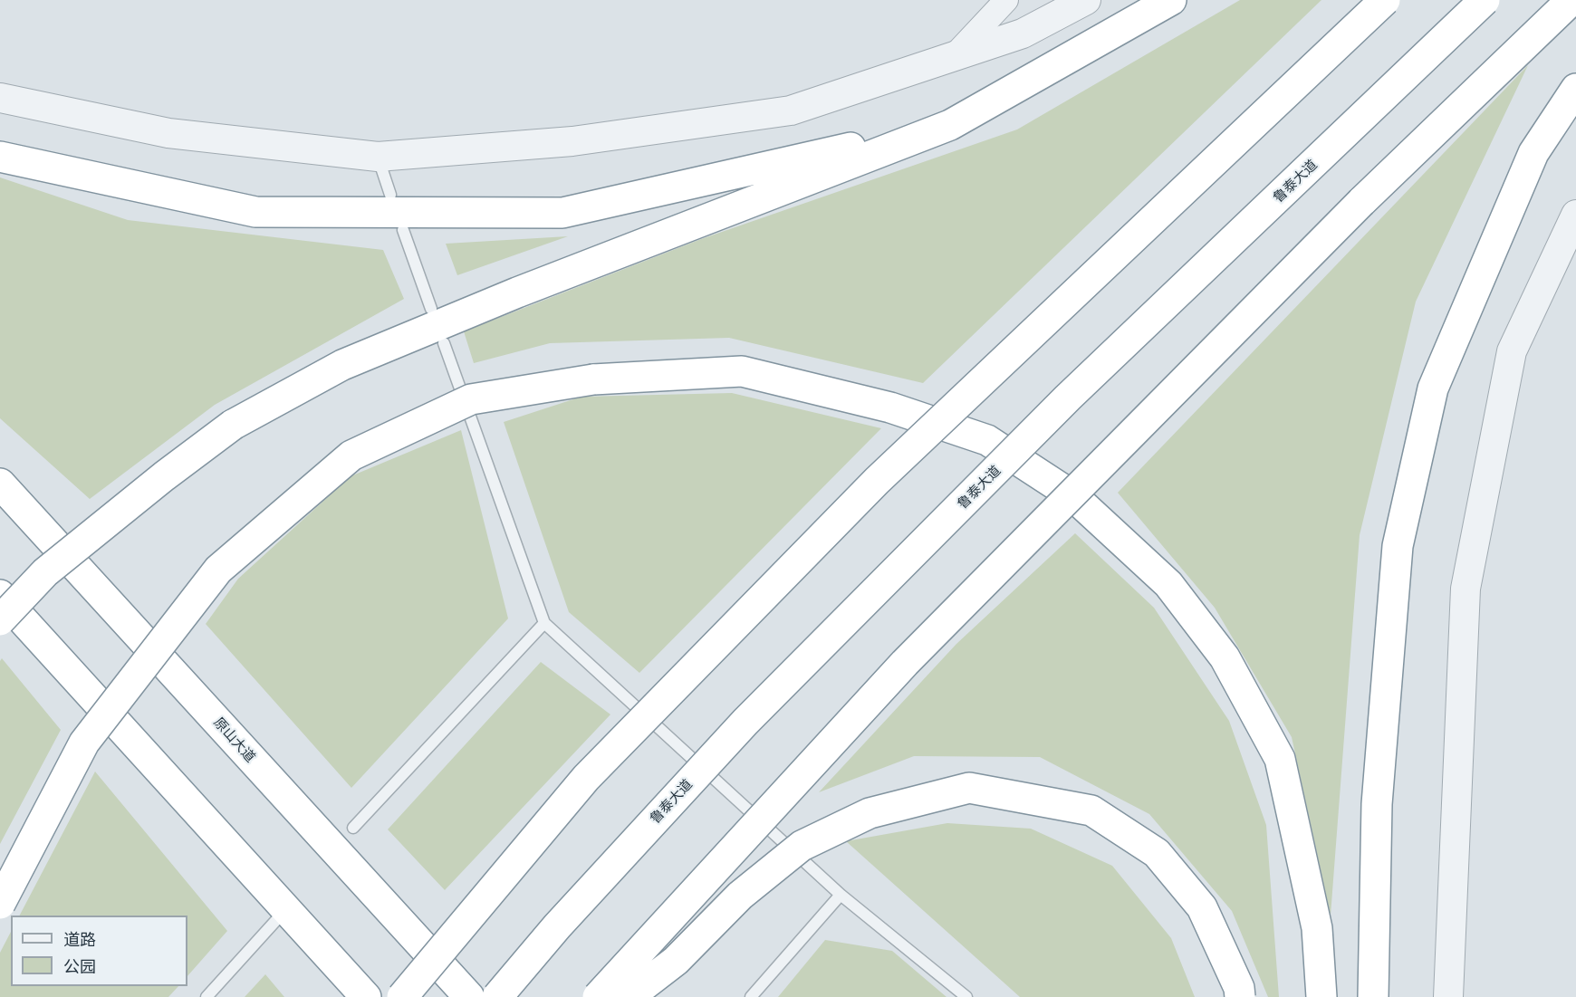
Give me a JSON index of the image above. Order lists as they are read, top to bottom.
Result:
{
  "streets": {
    "highway": ["鲁泰大道", "原山大道"]
  },
  "legend": ["道路", "公园"]
}
